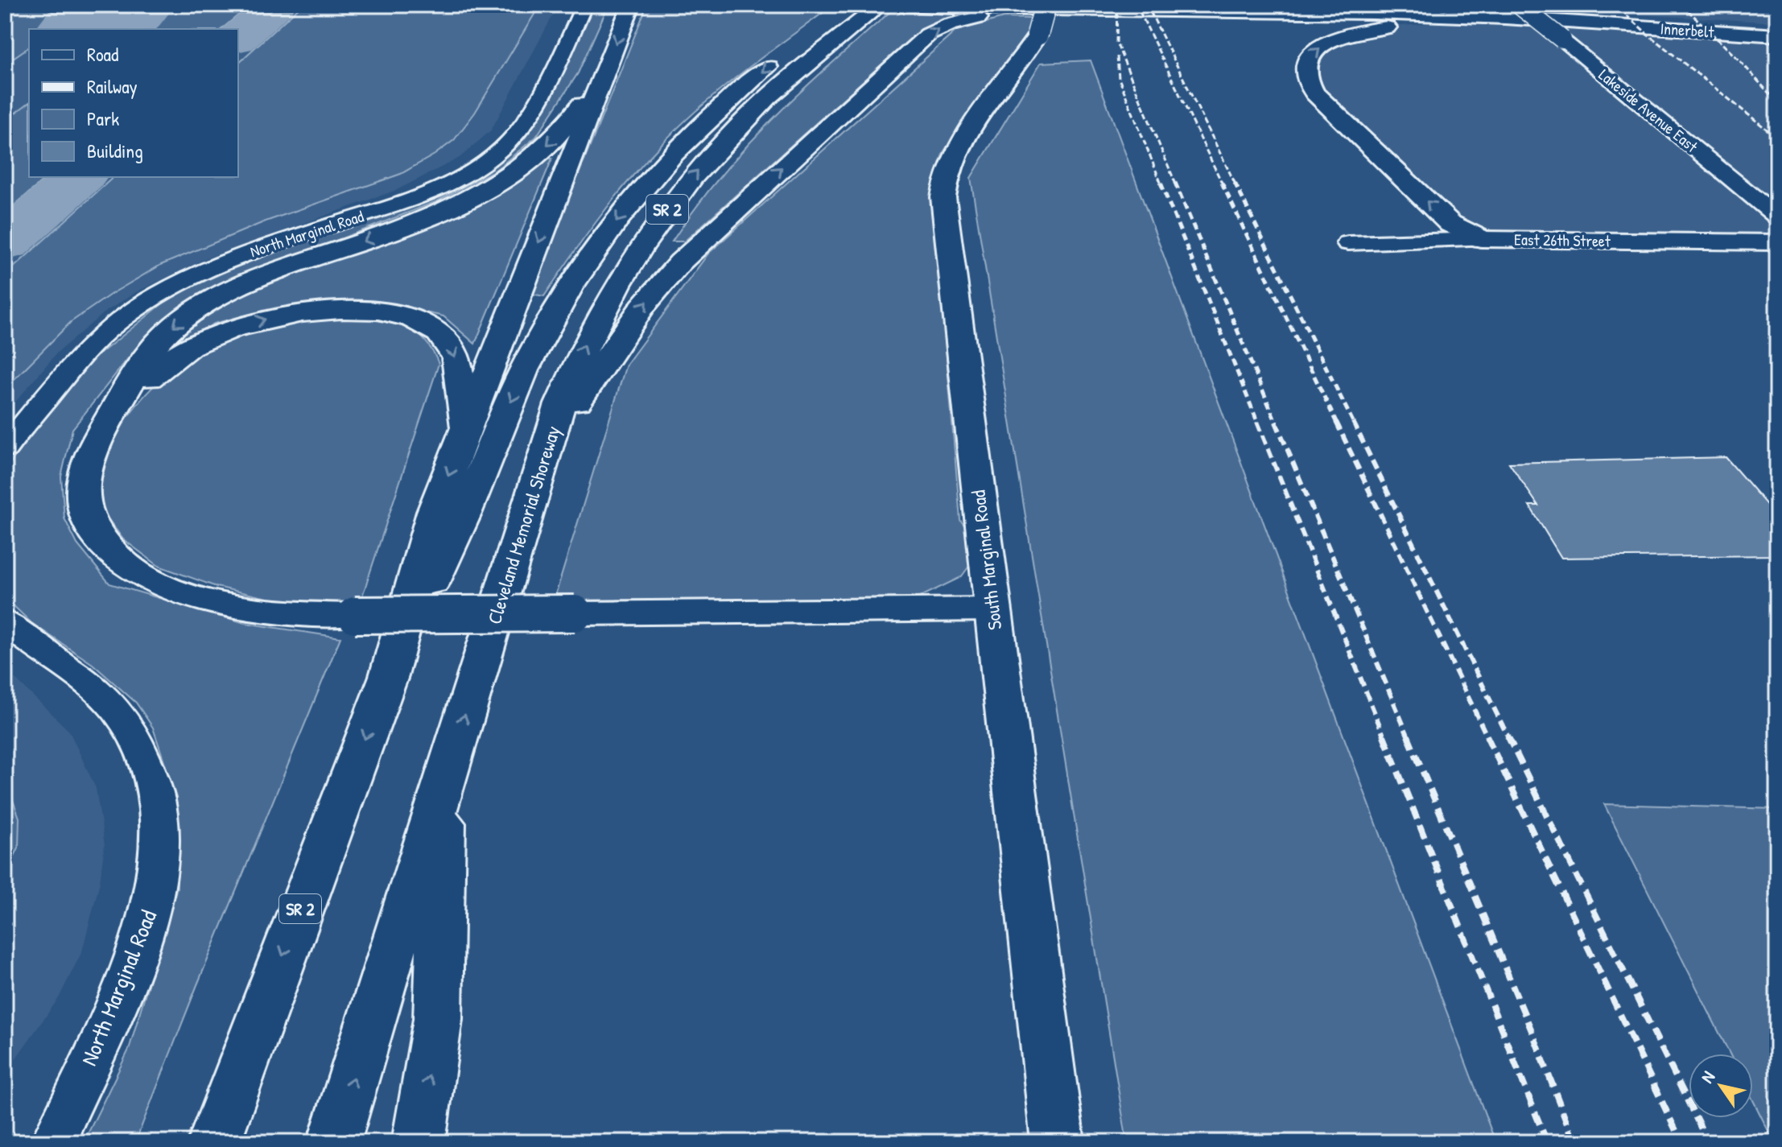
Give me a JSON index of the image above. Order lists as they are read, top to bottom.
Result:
{
  "streets": {
    "main road": [
      "Innerbelt",
      "SR 2",
      "East 26th Street",
      "Cleveland Memorial Shoreway",
      "South Marginal Road"
    ],
    "street": ["Lakeside Avenue East", "North Marginal Road"]
  },
  "crossings": [
    ["Innerbelt", "Lakeside Avenue East"]
  ],
  "legend": [
    "Road",
    "Railway",
    "Park",
    "Building"
  ],
  "north": "top left"
}
